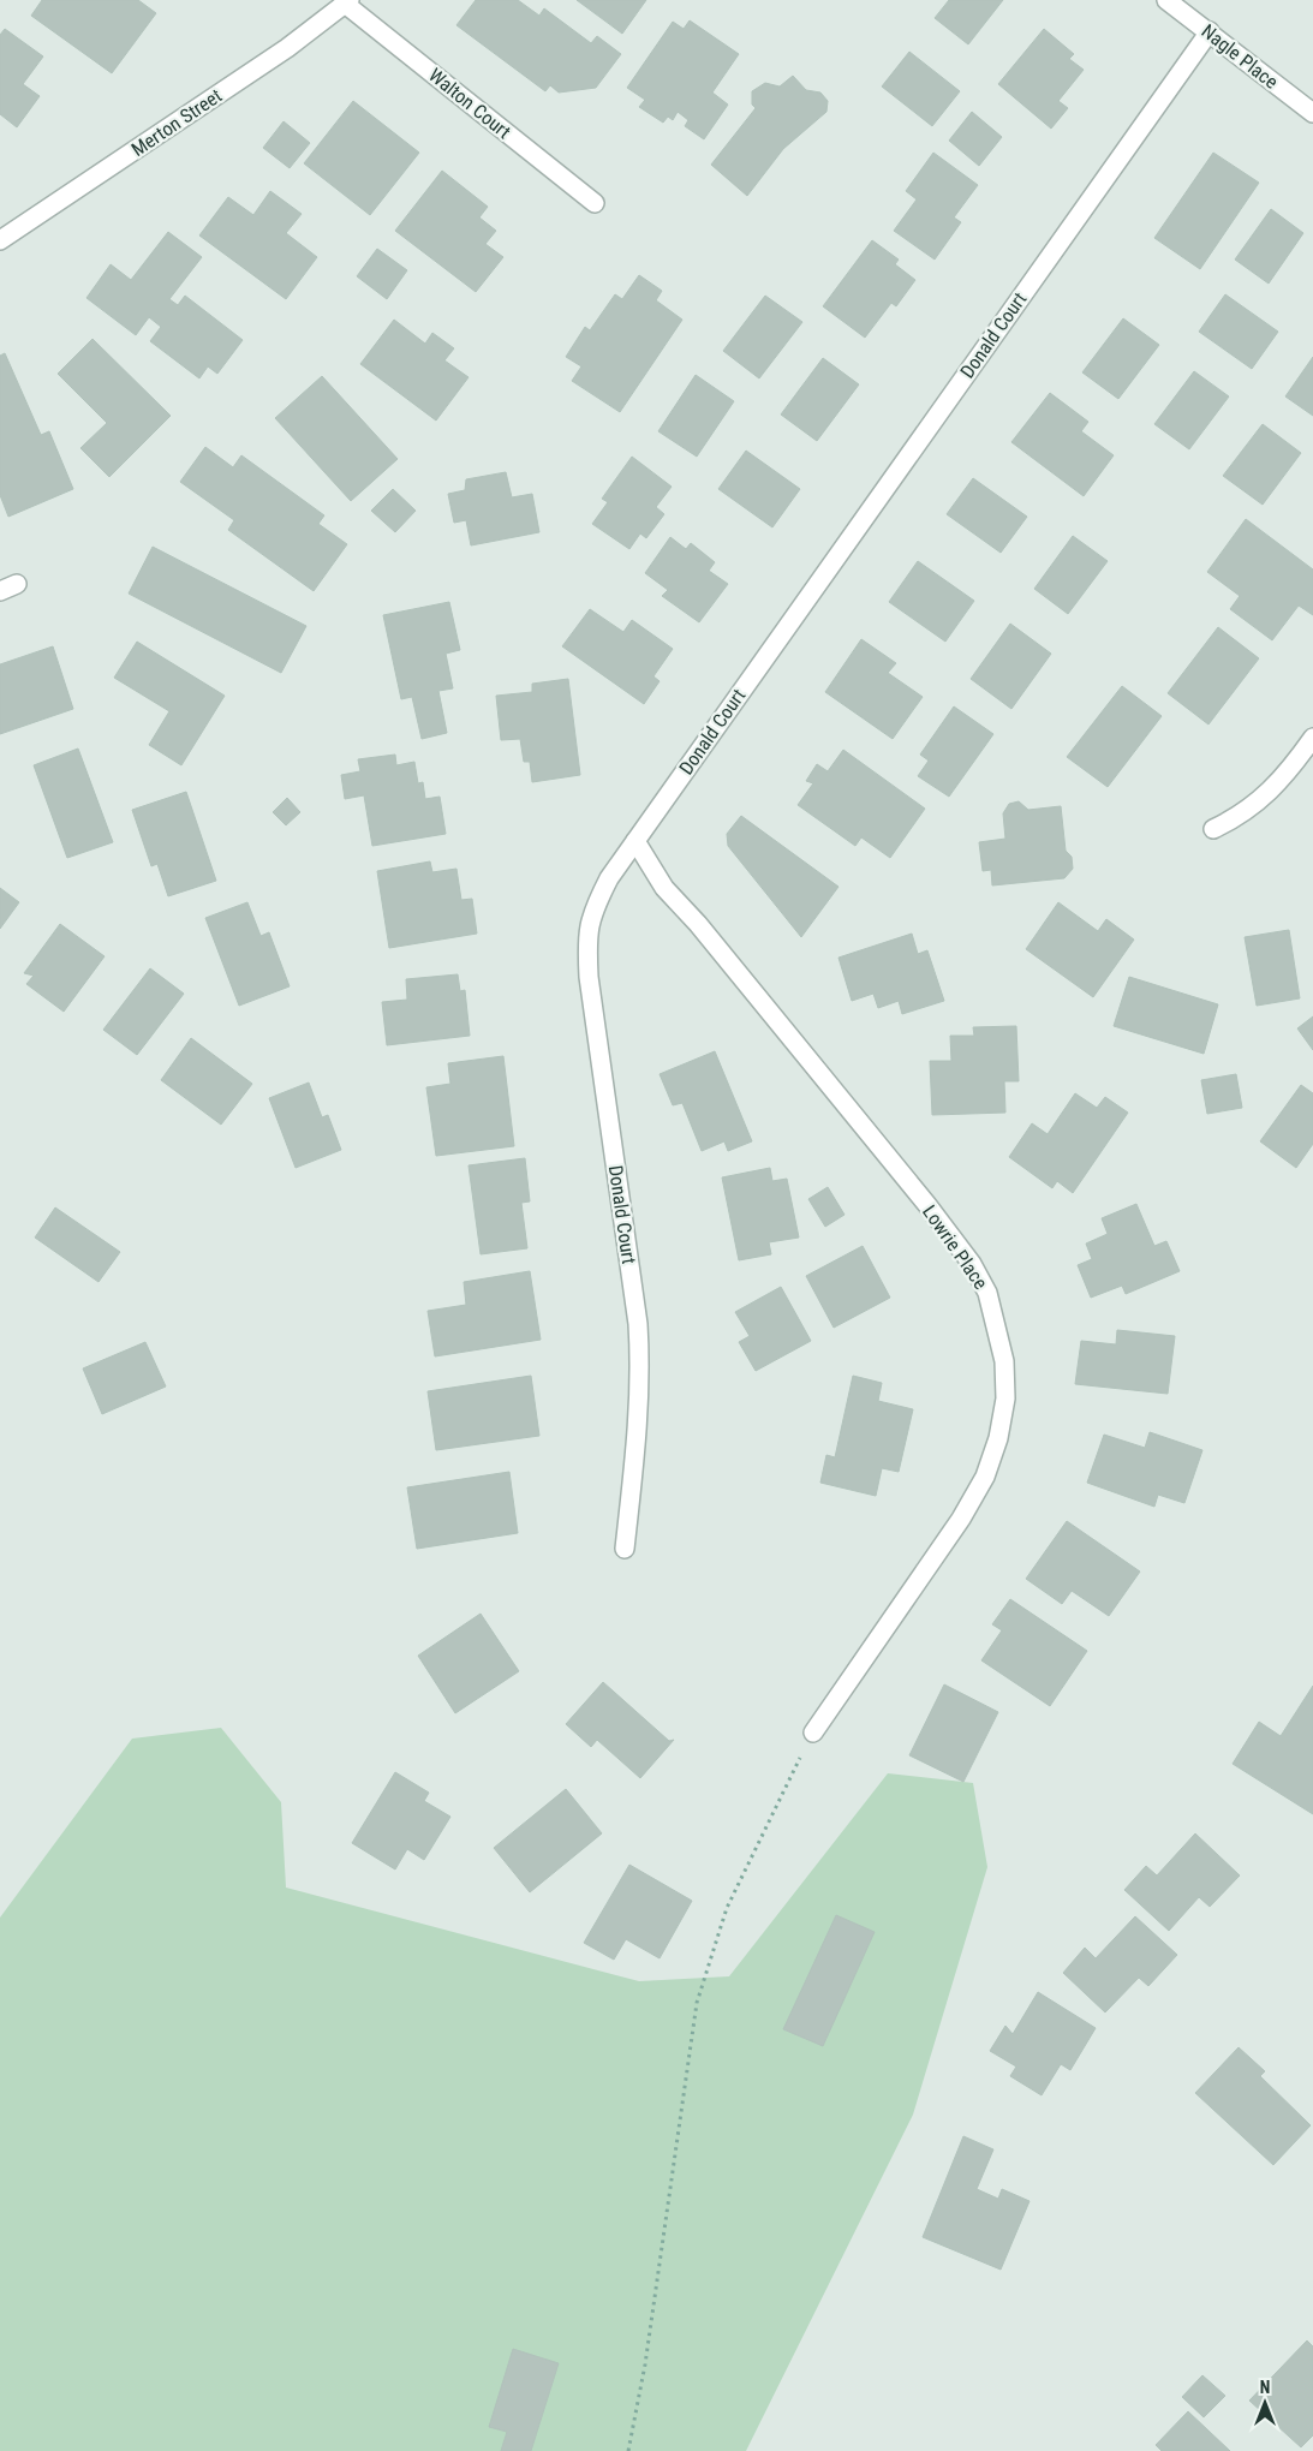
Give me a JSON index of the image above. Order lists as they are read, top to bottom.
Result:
{
  "streets": {
    "street": [
      "Nagle Place",
      "Walton Court",
      "Merton Street",
      "Donald Court",
      "Lowrie Place"
    ]
  },
  "crossings": [
    ["Nagle Place", "Donald Court"],
    ["Walton Court", "Merton Street"],
    ["Donald Court", "Lowrie Place"]
  ],
  "north": "top"
}
